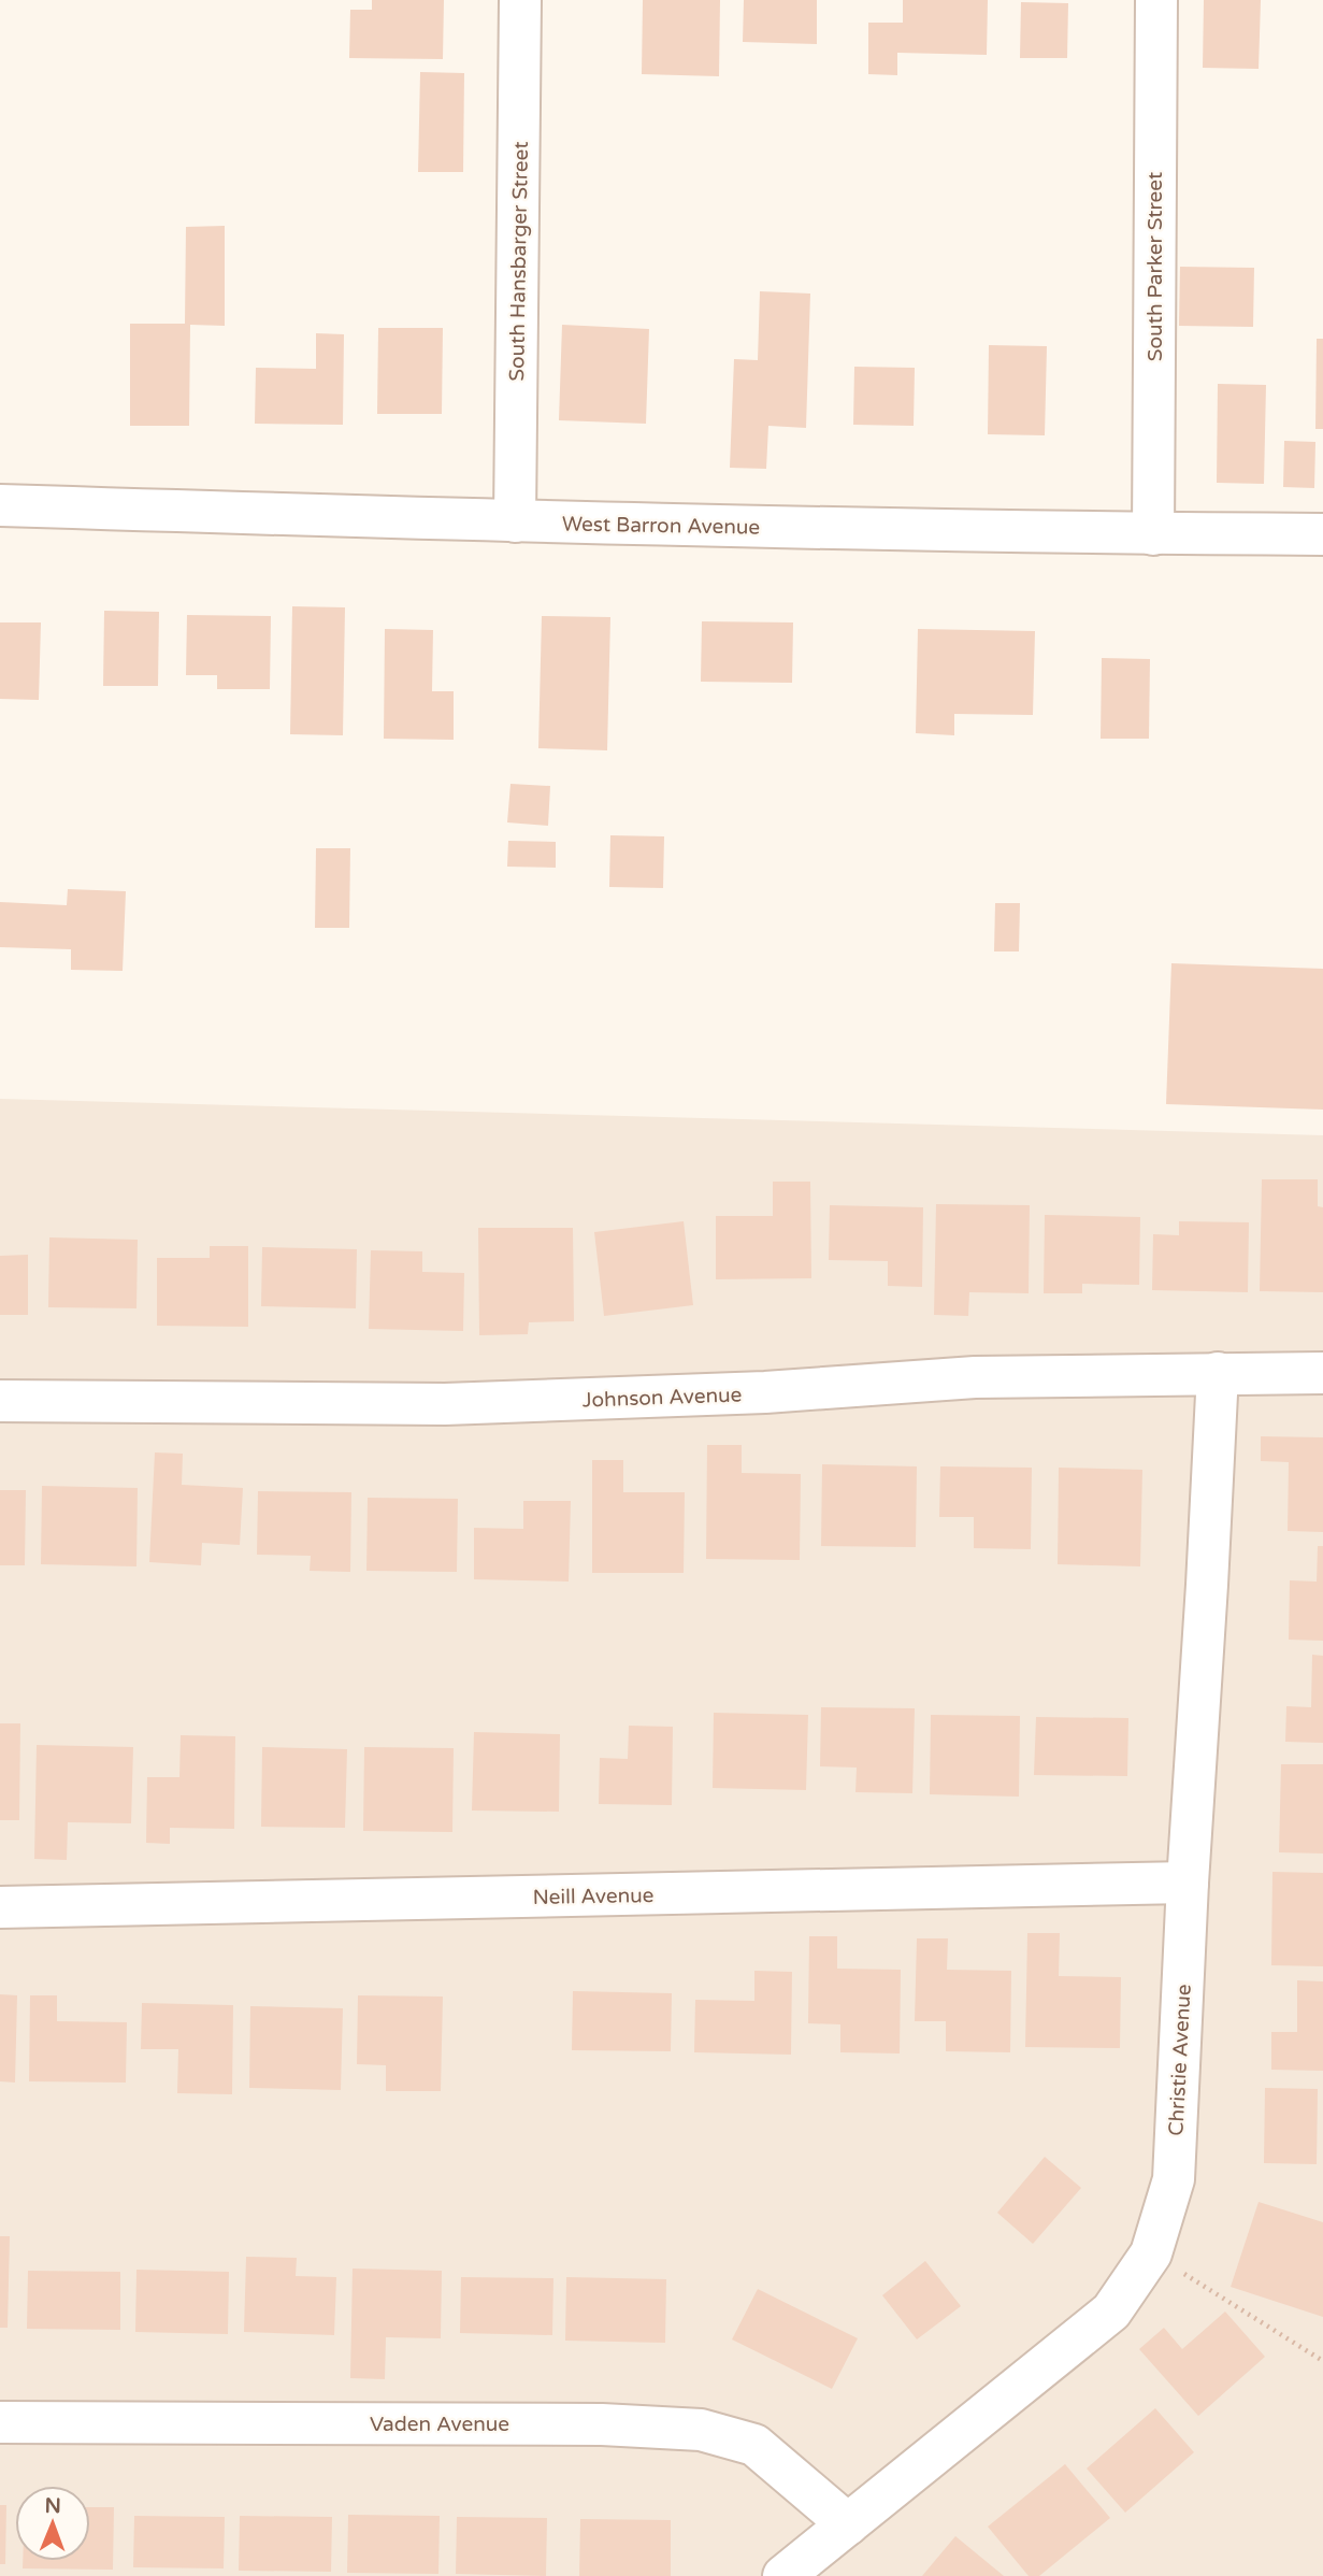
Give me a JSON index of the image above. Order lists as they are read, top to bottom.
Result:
{
  "streets": {
    "street": [
      "South Hansbarger Street",
      "South Parker Street",
      "West Barron Avenue",
      "Johnson Avenue",
      "Neill Avenue",
      "Christie Avenue",
      "Vaden Avenue"
    ]
  },
  "crossings": [
    ["South Hansbarger Street", "West Barron Avenue"],
    ["South Parker Street", "West Barron Avenue"],
    ["Johnson Avenue", "Christie Avenue"],
    ["Neill Avenue", "Christie Avenue"],
    ["Christie Avenue", "Vaden Avenue"]
  ],
  "north": "top"
}
